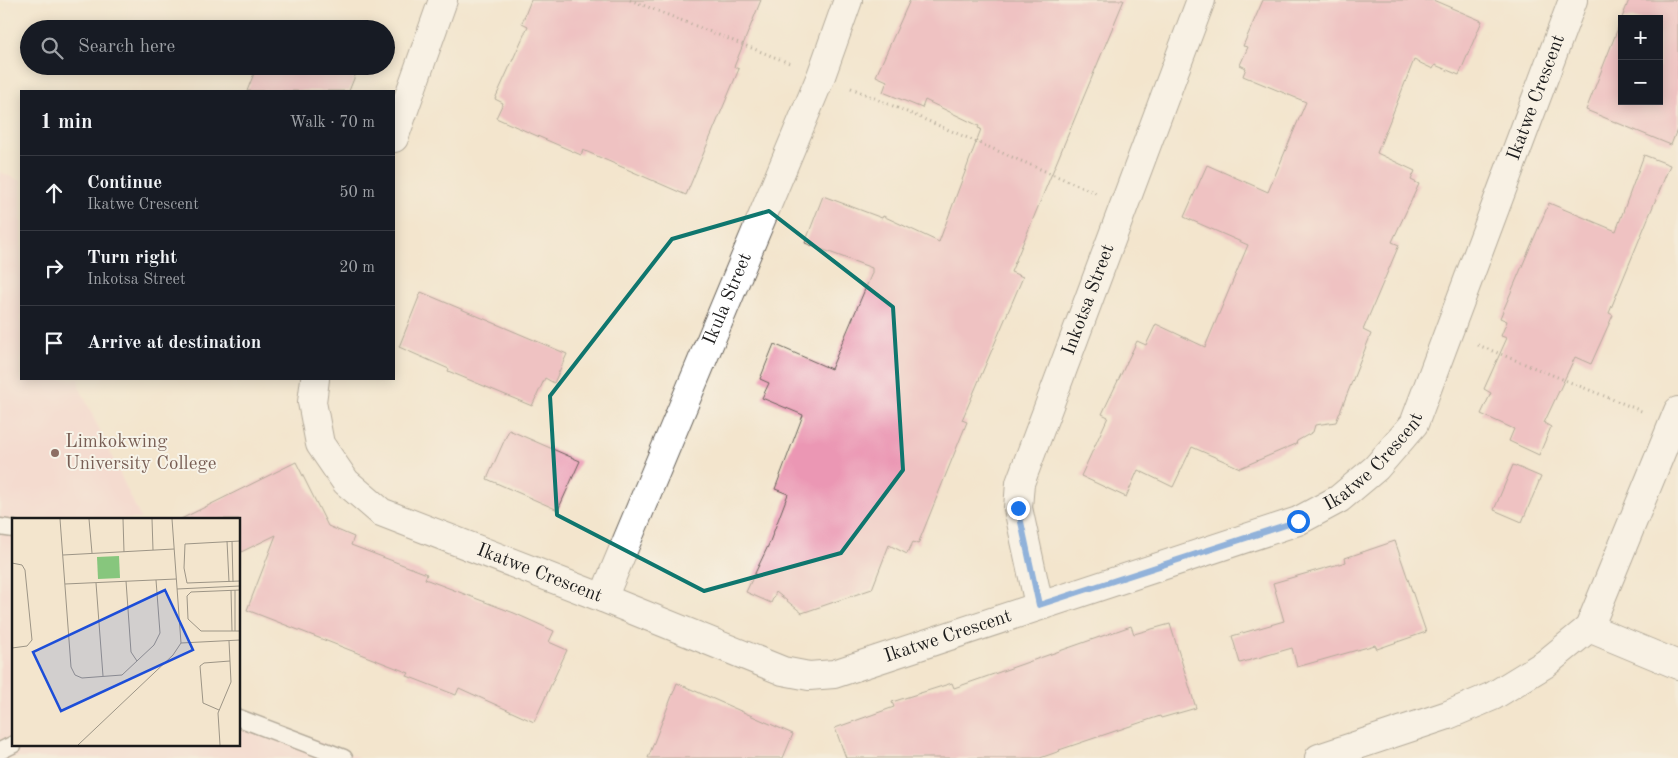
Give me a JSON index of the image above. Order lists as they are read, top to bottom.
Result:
{
  "streets": {
    "street": ["Ikatwe Crescent", "Inkotsa Street", "Ikula Street"]
  },
  "crossings": [
    ["Ikatwe Crescent", "Inkotsa Street"],
    ["Ikatwe Crescent", "Ikula Street"]
  ],
  "places": ["Limkokwing University College"],
  "page": {
    "map_buttons": ["+", "−"],
    "search": "Search here",
    "heading": ["1 min", "Walk · 70 m"],
    "list": [
      ["Continue", "Ikatwe Crescent", "50 m"],
      ["Turn right", "Inkotsa Street", "20 m"],
      "Arrive at destination"
    ]
  }
}
